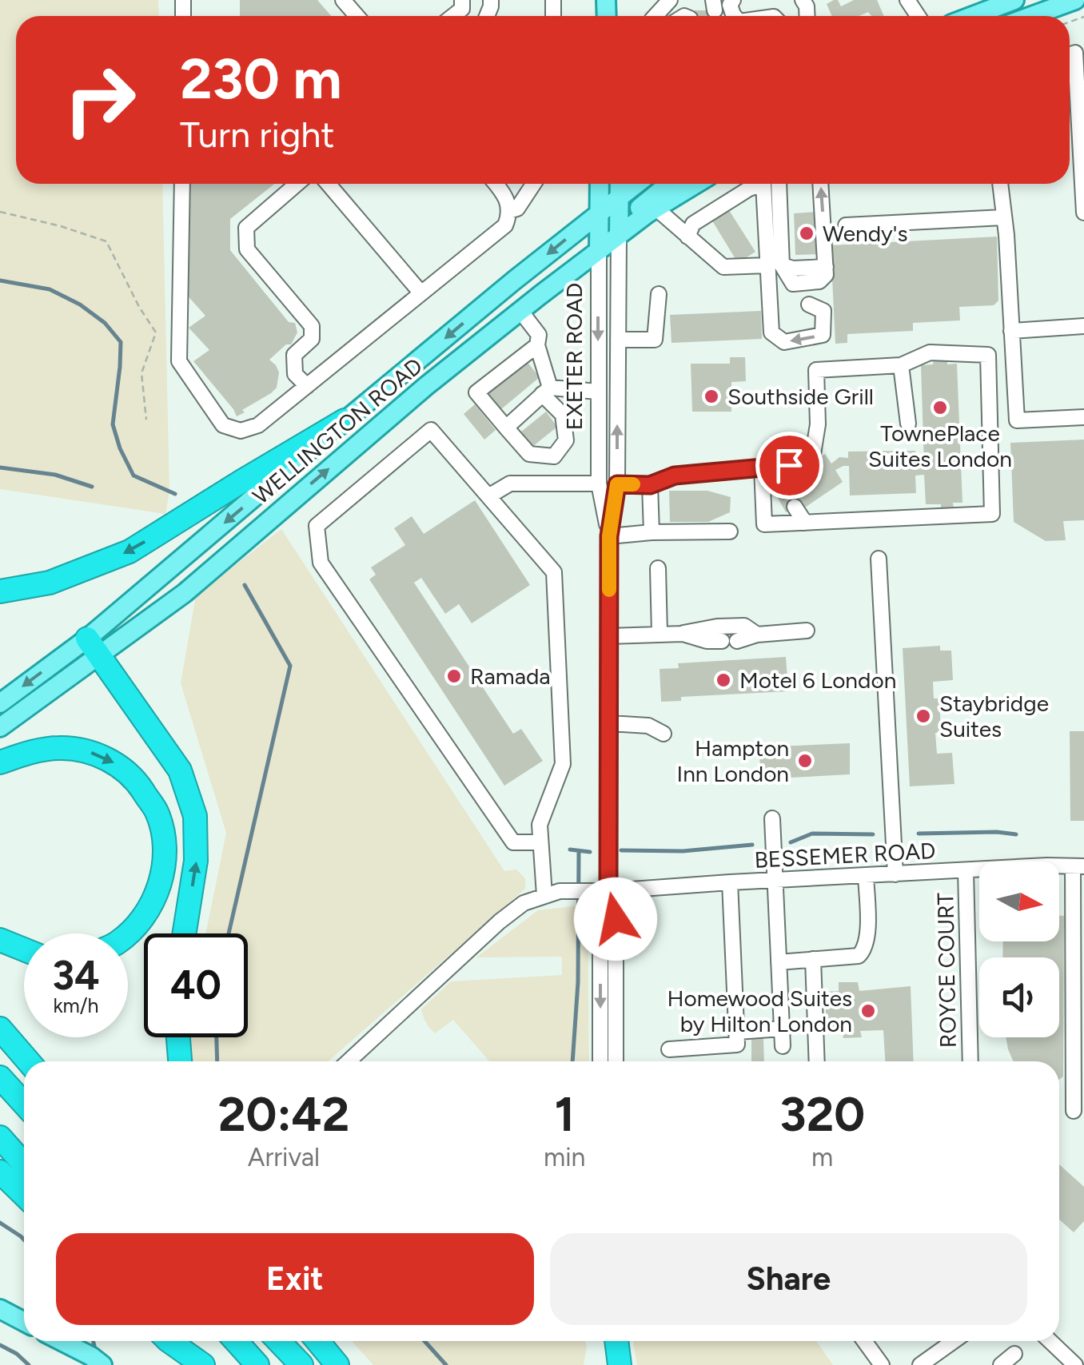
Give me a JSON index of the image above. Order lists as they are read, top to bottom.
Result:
{
  "streets": {
    "main road": ["EXETER ROAD", "WELLINGTON ROAD"],
    "street": ["BESSEMER ROAD", "ROYCE COURT"]
  },
  "crossings": [
    ["EXETER ROAD", "WELLINGTON ROAD"],
    ["EXETER ROAD", "BESSEMER ROAD"],
    ["BESSEMER ROAD", "ROYCE COURT"]
  ],
  "places": [
    "Wendy's",
    "Southside Grill",
    "TownePlace Suites London",
    "Ramada",
    "Motel 6 London",
    "Staybridge Suites",
    "Hampton Inn London",
    "Homewood Suites by Hilton London"
  ],
  "north": "right",
  "page": {
    "turn": ["230 m", "Turn right"],
    "speed": "34 km/h",
    "limit": "40",
    "eta": [
      "20:42",
      "Arrival",
      "1",
      "min",
      "320",
      "m"
    ],
    "buttons": ["Exit", "Share"]
  }
}
